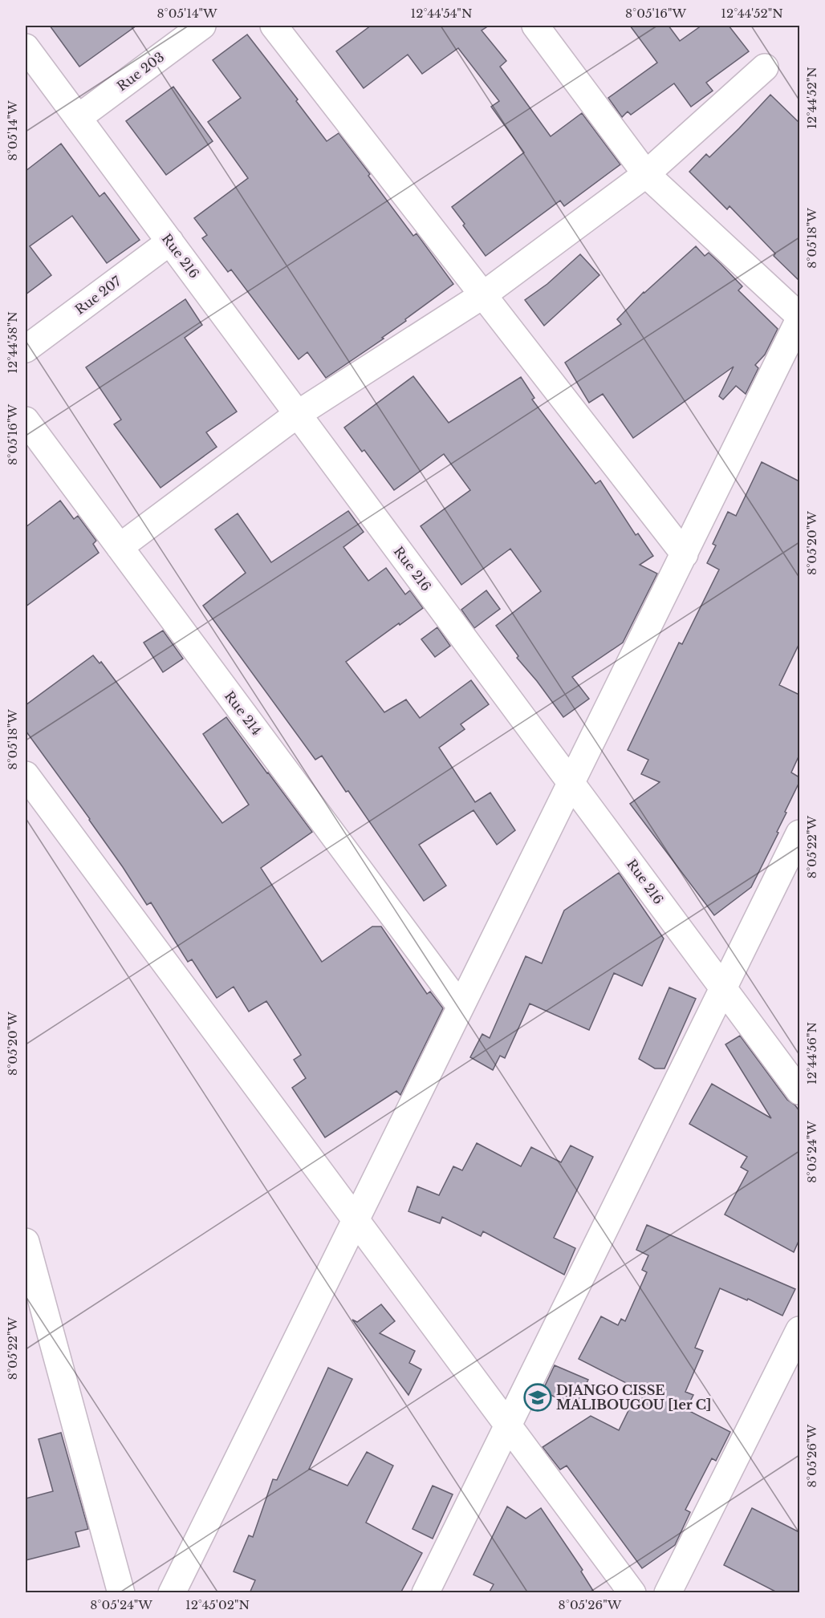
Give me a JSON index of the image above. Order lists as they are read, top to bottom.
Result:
{
  "streets": {
    "street": [
      "Rue 203",
      "Rue 216",
      "Rue 207",
      "Rue 214"
    ]
  },
  "crossings": [
    ["Rue 203", "Rue 216"],
    ["Rue 216", "Rue 207"]
  ],
  "places": {
    "school or university": ["DJANGO CISSE MALIBOUGOU [1er C]"]
  },
  "coordinates": [
    "8°05'14\"W",
    "12°44'54\"N",
    "8°05'16\"W",
    "12°44'52\"N",
    "8°05'18\"W",
    "12°44'58\"N",
    "8°05'20\"W",
    "8°05'22\"W",
    "12°44'56\"N",
    "8°05'24\"W",
    "8°05'26\"W",
    "12°45'02\"N"
  ]
}
